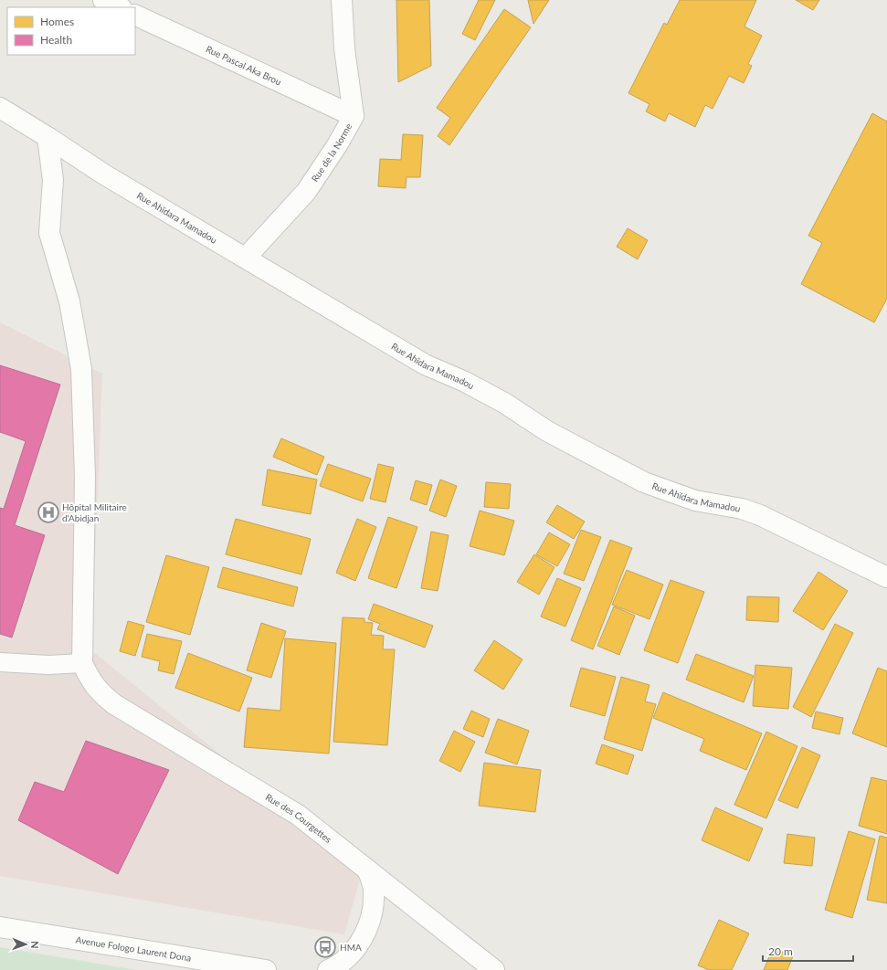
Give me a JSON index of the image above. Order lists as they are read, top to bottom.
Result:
{
  "streets": {
    "street": [
      "Rue Pascal Aka Brou",
      "Rue de la Norme",
      "Rue Ahïdara Mamadou",
      "Rue des Courgettes",
      "Avenue Fologo Laurent Dona"
    ]
  },
  "crossings": [
    ["Rue Pascal Aka Brou", "Rue de la Norme"],
    ["Rue de la Norme", "Rue Ahïdara Mamadou"]
  ],
  "places": {
    "hospital": ["Hôpital Militaire d'Abidjan"],
    "bus stop": ["HMA"]
  },
  "legend": ["Homes", "Health"],
  "scale_bar": "20 m",
  "north": "right"
}
